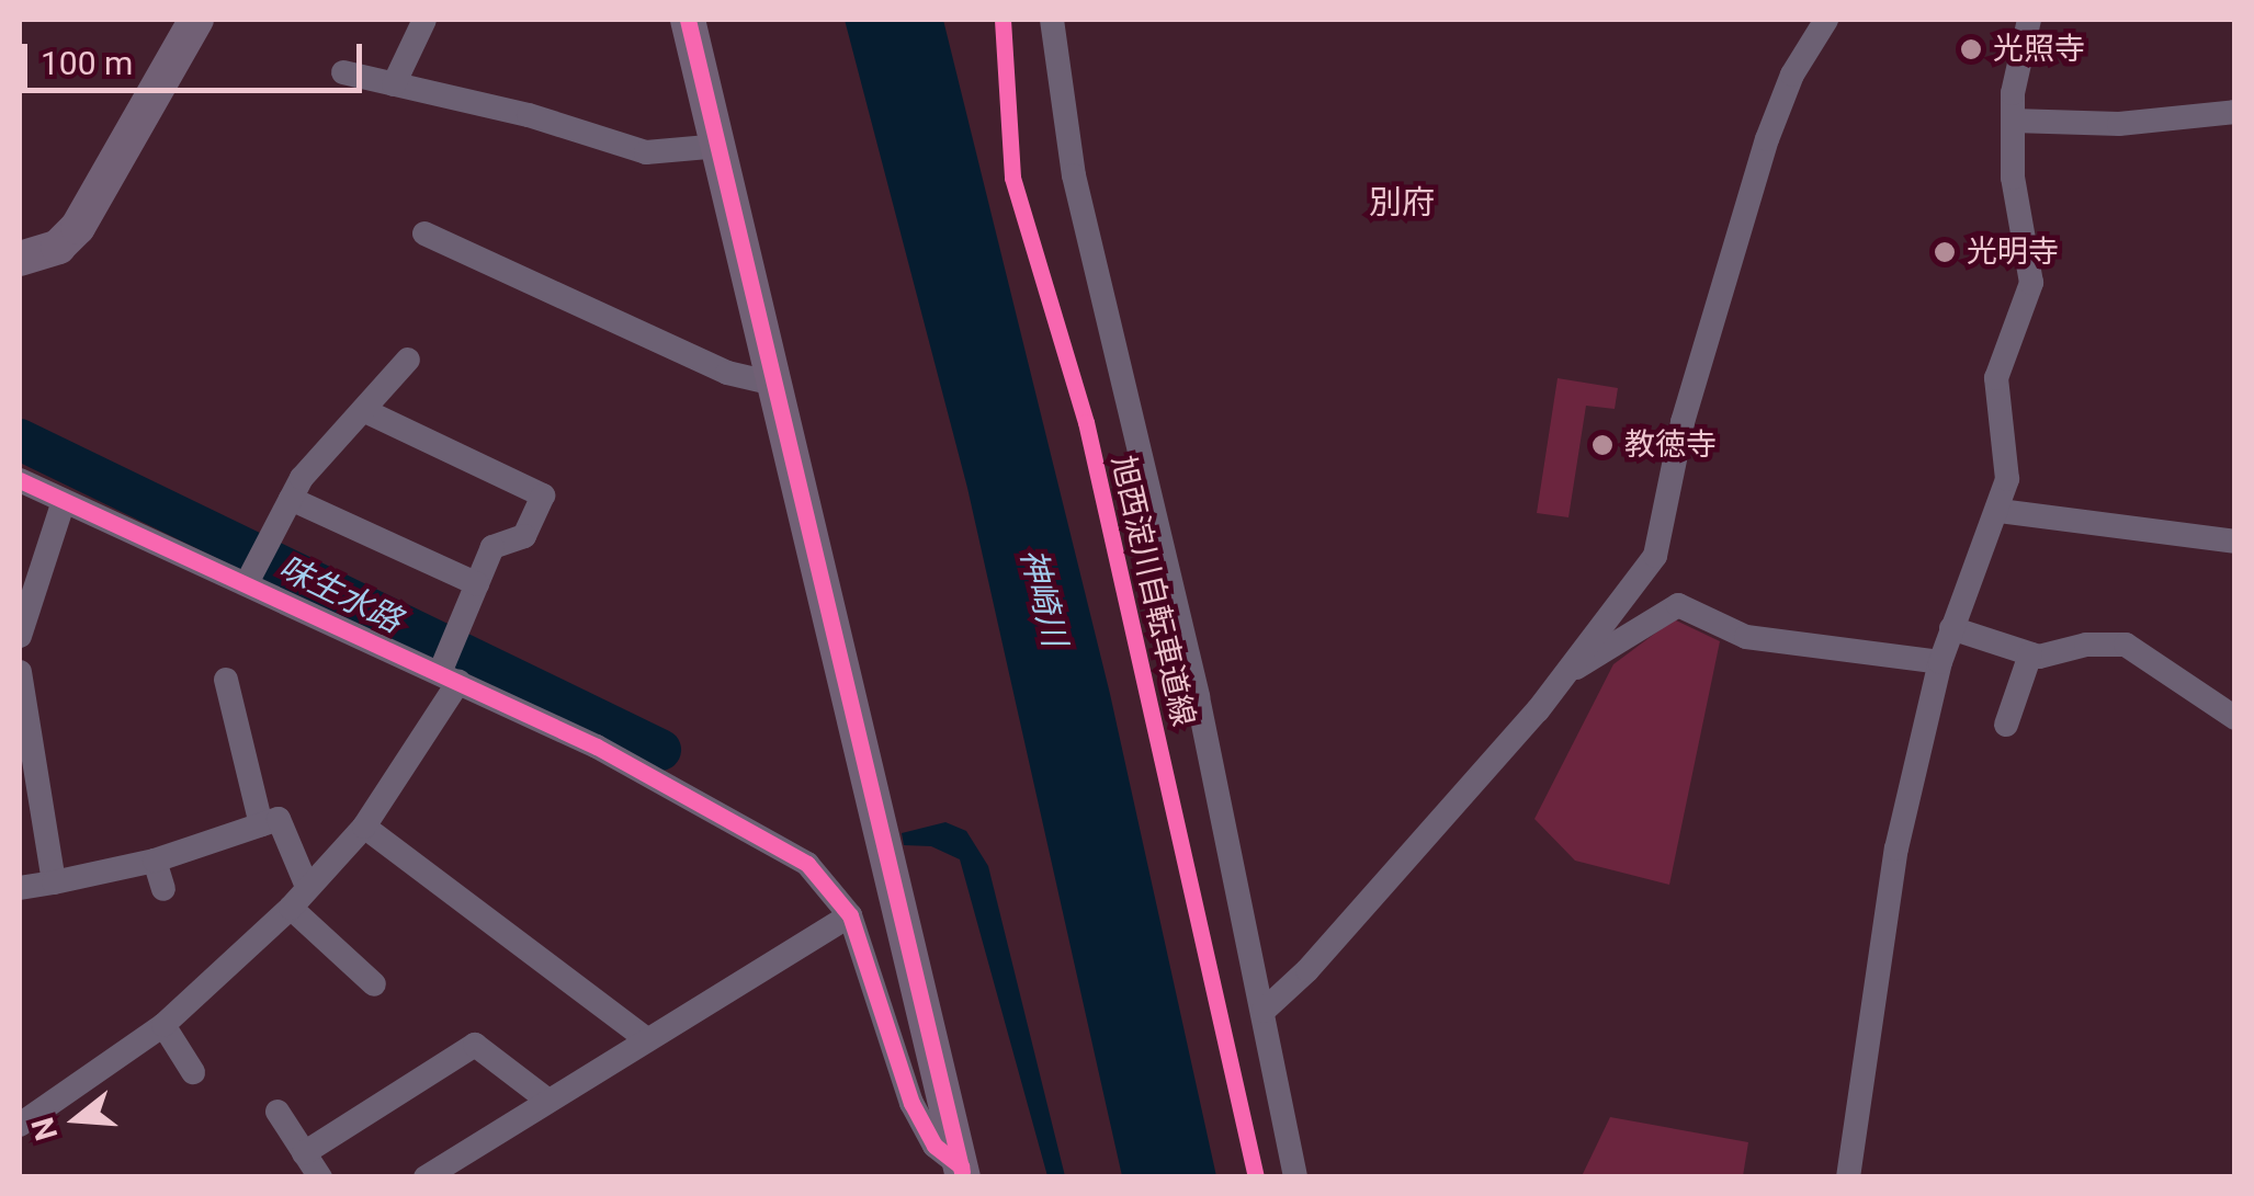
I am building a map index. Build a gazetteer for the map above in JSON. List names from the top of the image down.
{
  "streets": {
    "cycle path": ["旭西淀川自転車道線"]
  },
  "districts": ["別府"],
  "water": ["味生水路", "神崎川"],
  "places": ["光照寺", "光明寺", "教徳寺"],
  "scale_bar": "100 m",
  "north": "left"
}
